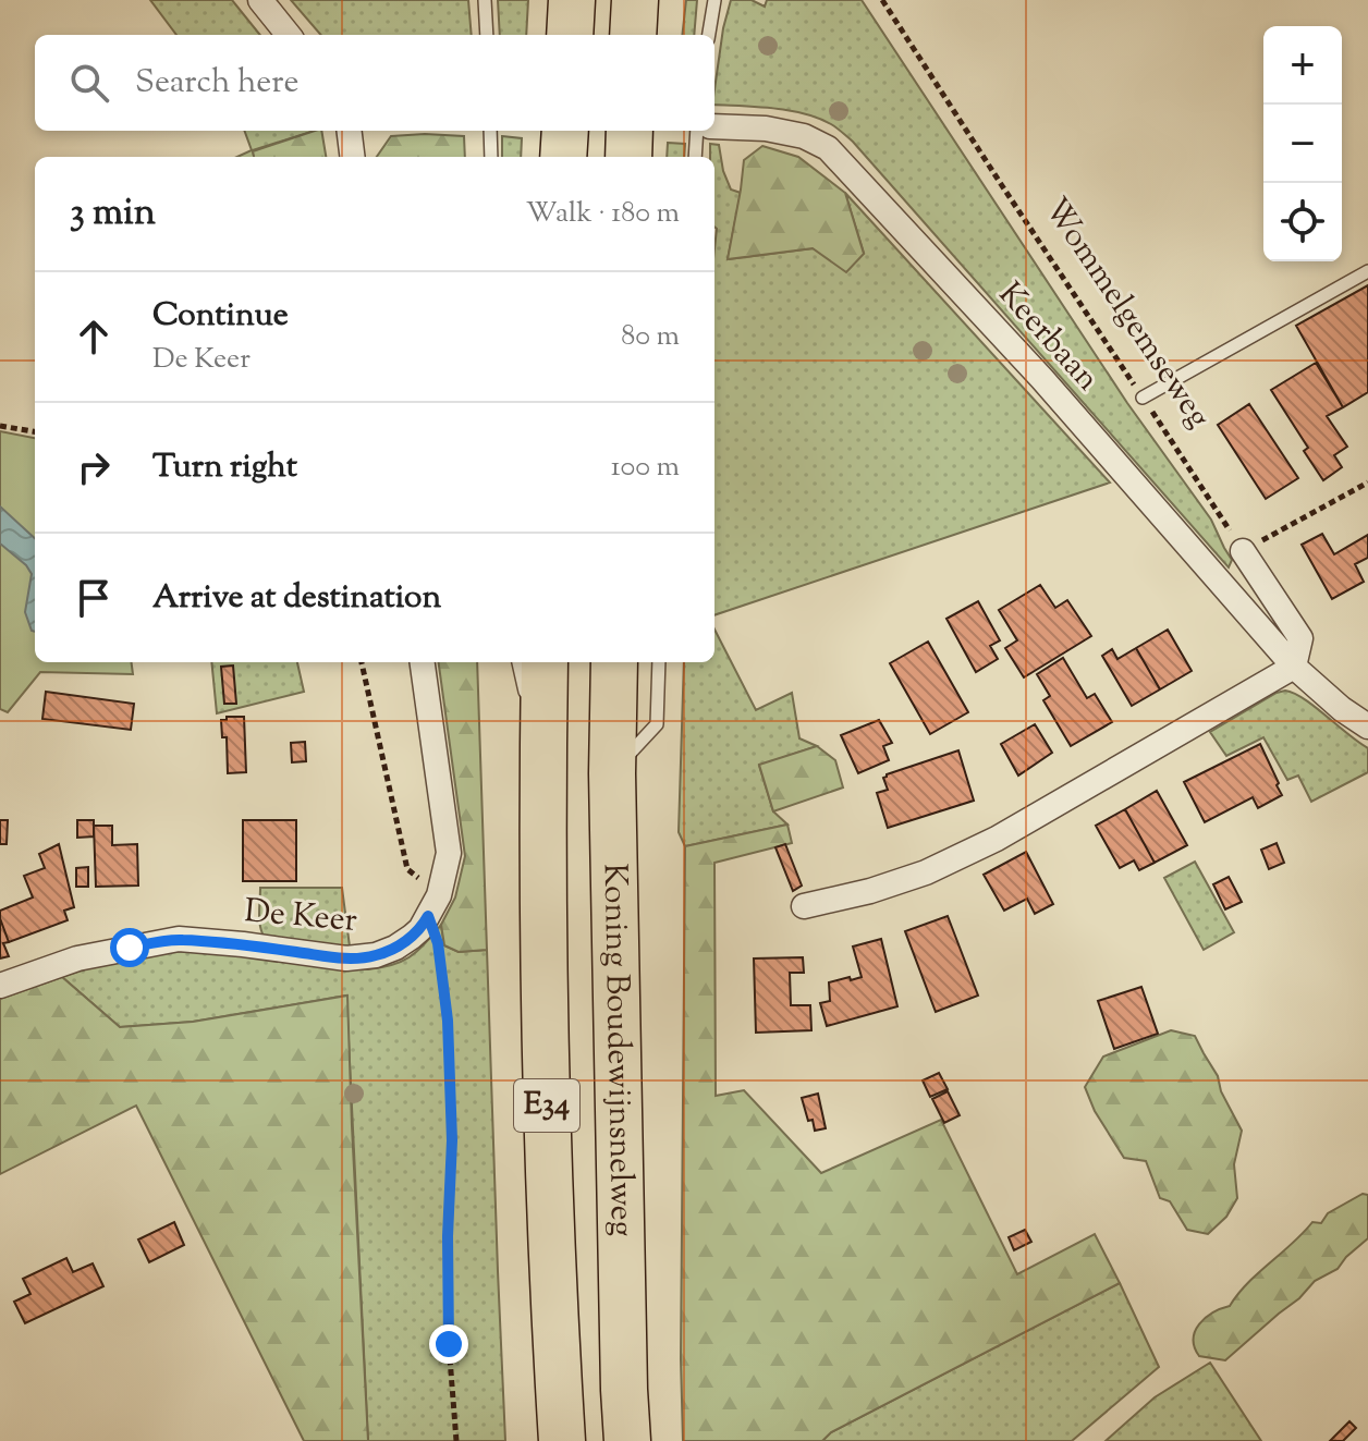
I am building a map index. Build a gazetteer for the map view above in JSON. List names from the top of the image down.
{
  "streets": {
    "highway": ["Koning Boudewijnsnelweg", "E34"],
    "street": ["Keerbaan", "De Keer"],
    "path": ["Wommelgemseweg"]
  },
  "page": {
    "map_buttons": ["+", "−"],
    "search": "Search here",
    "heading": ["3 min", "Walk · 180 m"],
    "list": [
      ["Continue", "De Keer", "80 m"],
      ["Turn right", "100 m"],
      "Arrive at destination"
    ]
  }
}
